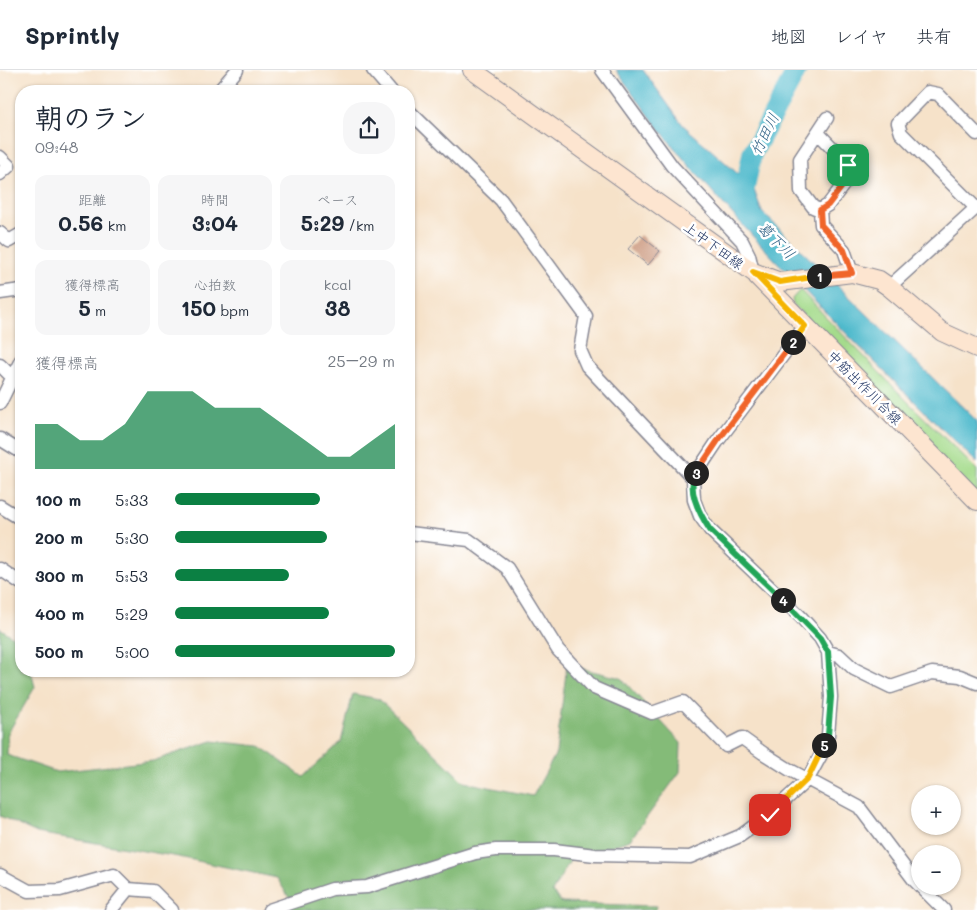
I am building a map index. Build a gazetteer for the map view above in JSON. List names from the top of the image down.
{
  "streets": {
    "main road": ["上中下田線", "中筋出作川合線"]
  },
  "crossings": [
    ["上中下田線", "中筋出作川合線"]
  ],
  "water": ["竹田川", "葛下川"],
  "page": {
    "header": "Sprintly",
    "nav": ["地図", "レイヤ", "共有"],
    "heading": ["朝のラン", "09:48"],
    "stats": [
      ["距離", "0.56 km"],
      ["時間", "3:04"],
      ["ペース", "5:29 /km"],
      ["獲得標高", "5 m"],
      ["心拍数", "150 bpm"],
      ["kcal", "38"]
    ],
    "pins": [
      "1",
      "2",
      "3",
      "4",
      "5"
    ],
    "chart": ["獲得標高", "25–29 m"],
    "list": [
      {
        "name": "100 m",
        "note": "5:33"
      },
      {
        "name": "200 m",
        "note": "5:30"
      },
      {
        "name": "300 m",
        "note": "5:53"
      },
      {
        "name": "400 m",
        "note": "5:29"
      },
      {
        "name": "500 m",
        "note": "5:00"
      }
    ],
    "map_buttons": ["+", "−"]
  }
}
